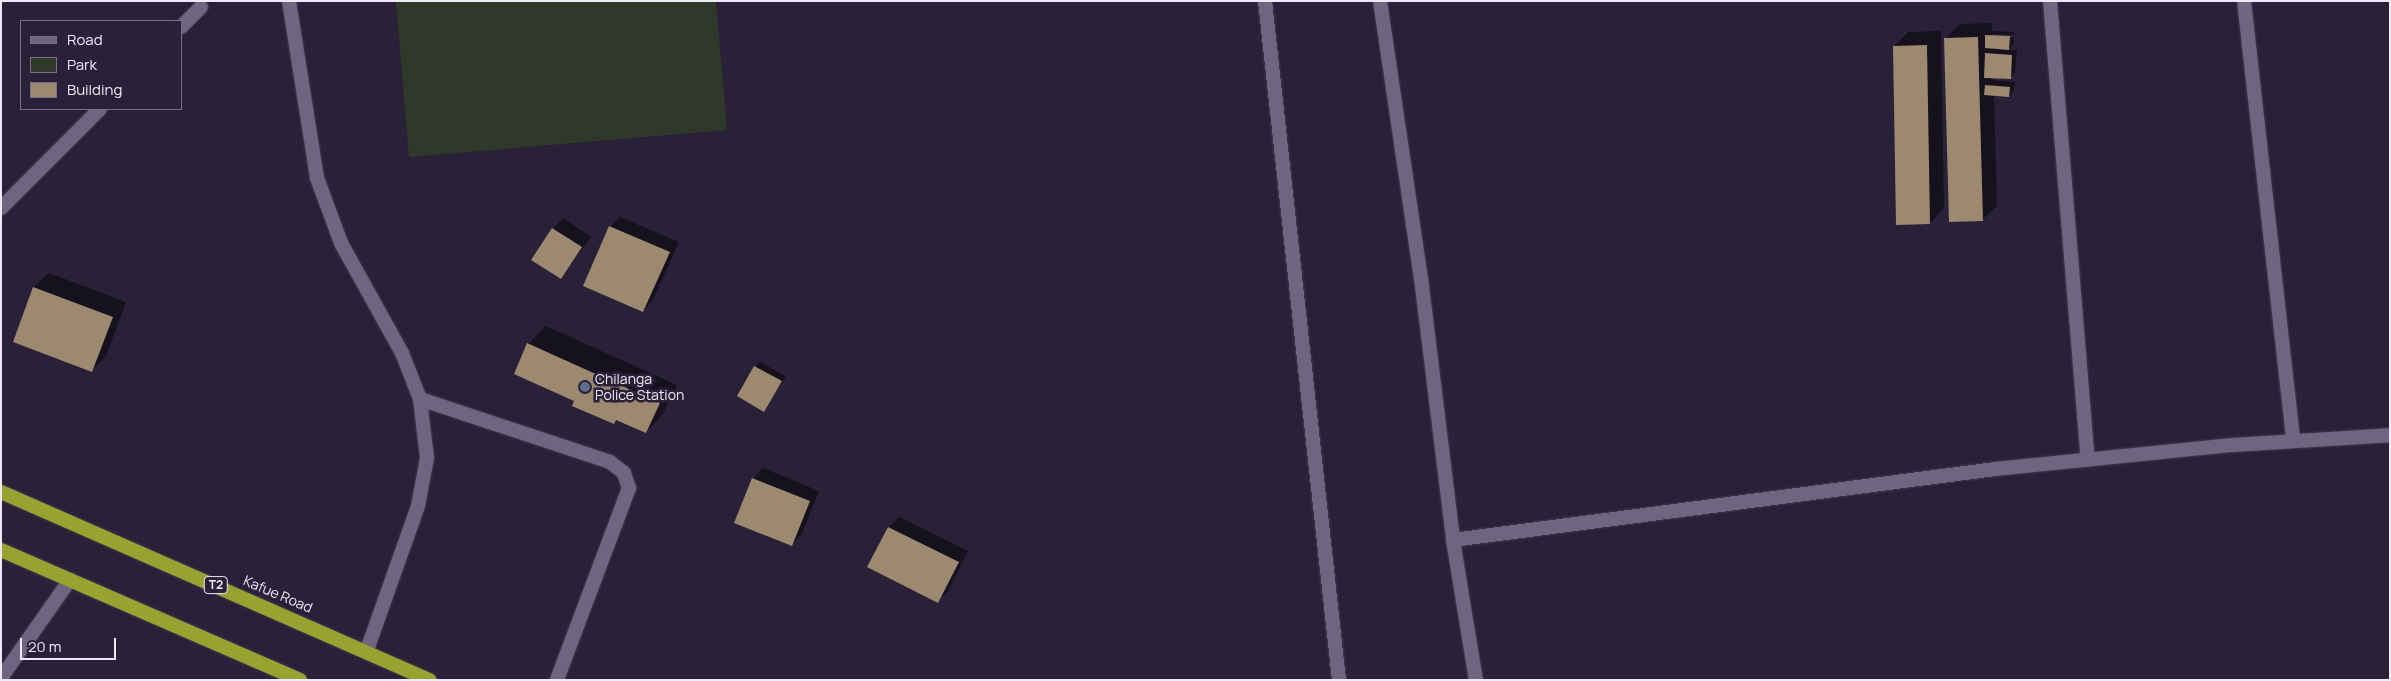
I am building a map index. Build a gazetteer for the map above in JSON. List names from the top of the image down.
{
  "streets": {
    "highway": ["T2", "Kafue Road"]
  },
  "places": ["Chilanga Police Station"],
  "legend": ["Road", "Park", "Building"],
  "scale_bar": "20 m"
}
